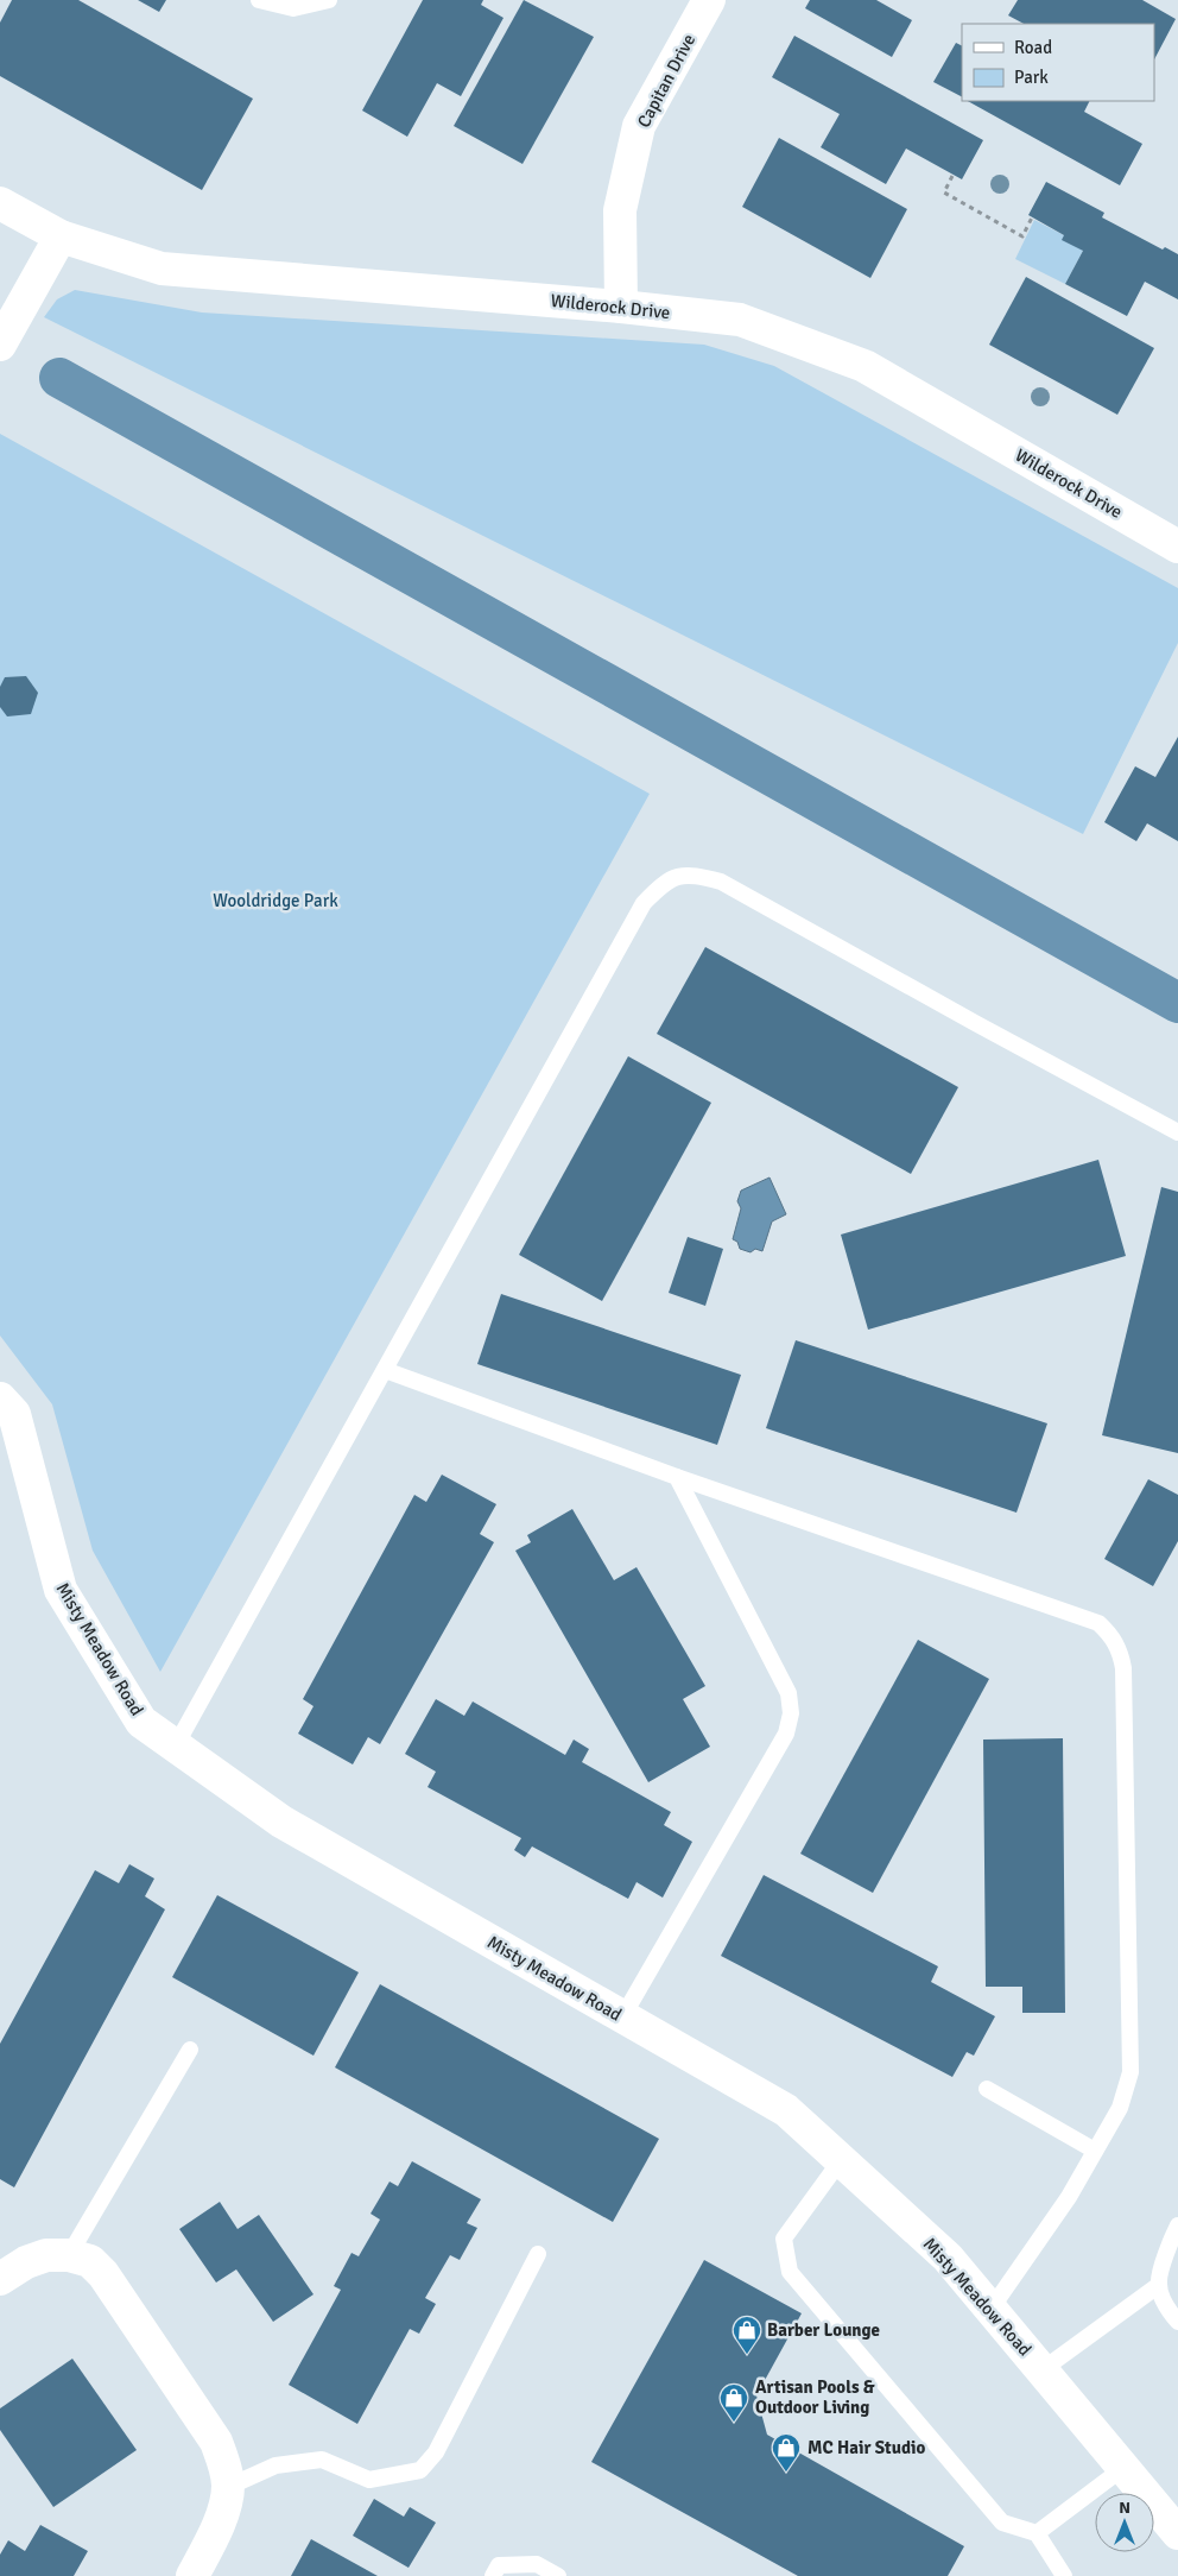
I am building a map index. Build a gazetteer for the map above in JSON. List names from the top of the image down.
{
  "streets": {
    "street": ["Capitan Drive", "Wilderock Drive", "Misty Meadow Road"]
  },
  "crossings": [
    ["Capitan Drive", "Wilderock Drive"]
  ],
  "parks": ["Wooldridge Park"],
  "places": {
    "shop": ["Barber Lounge", "Artisan Pools & Outdoor Living", "MC Hair Studio"]
  },
  "legend": ["Road", "Park"],
  "north": "top"
}
